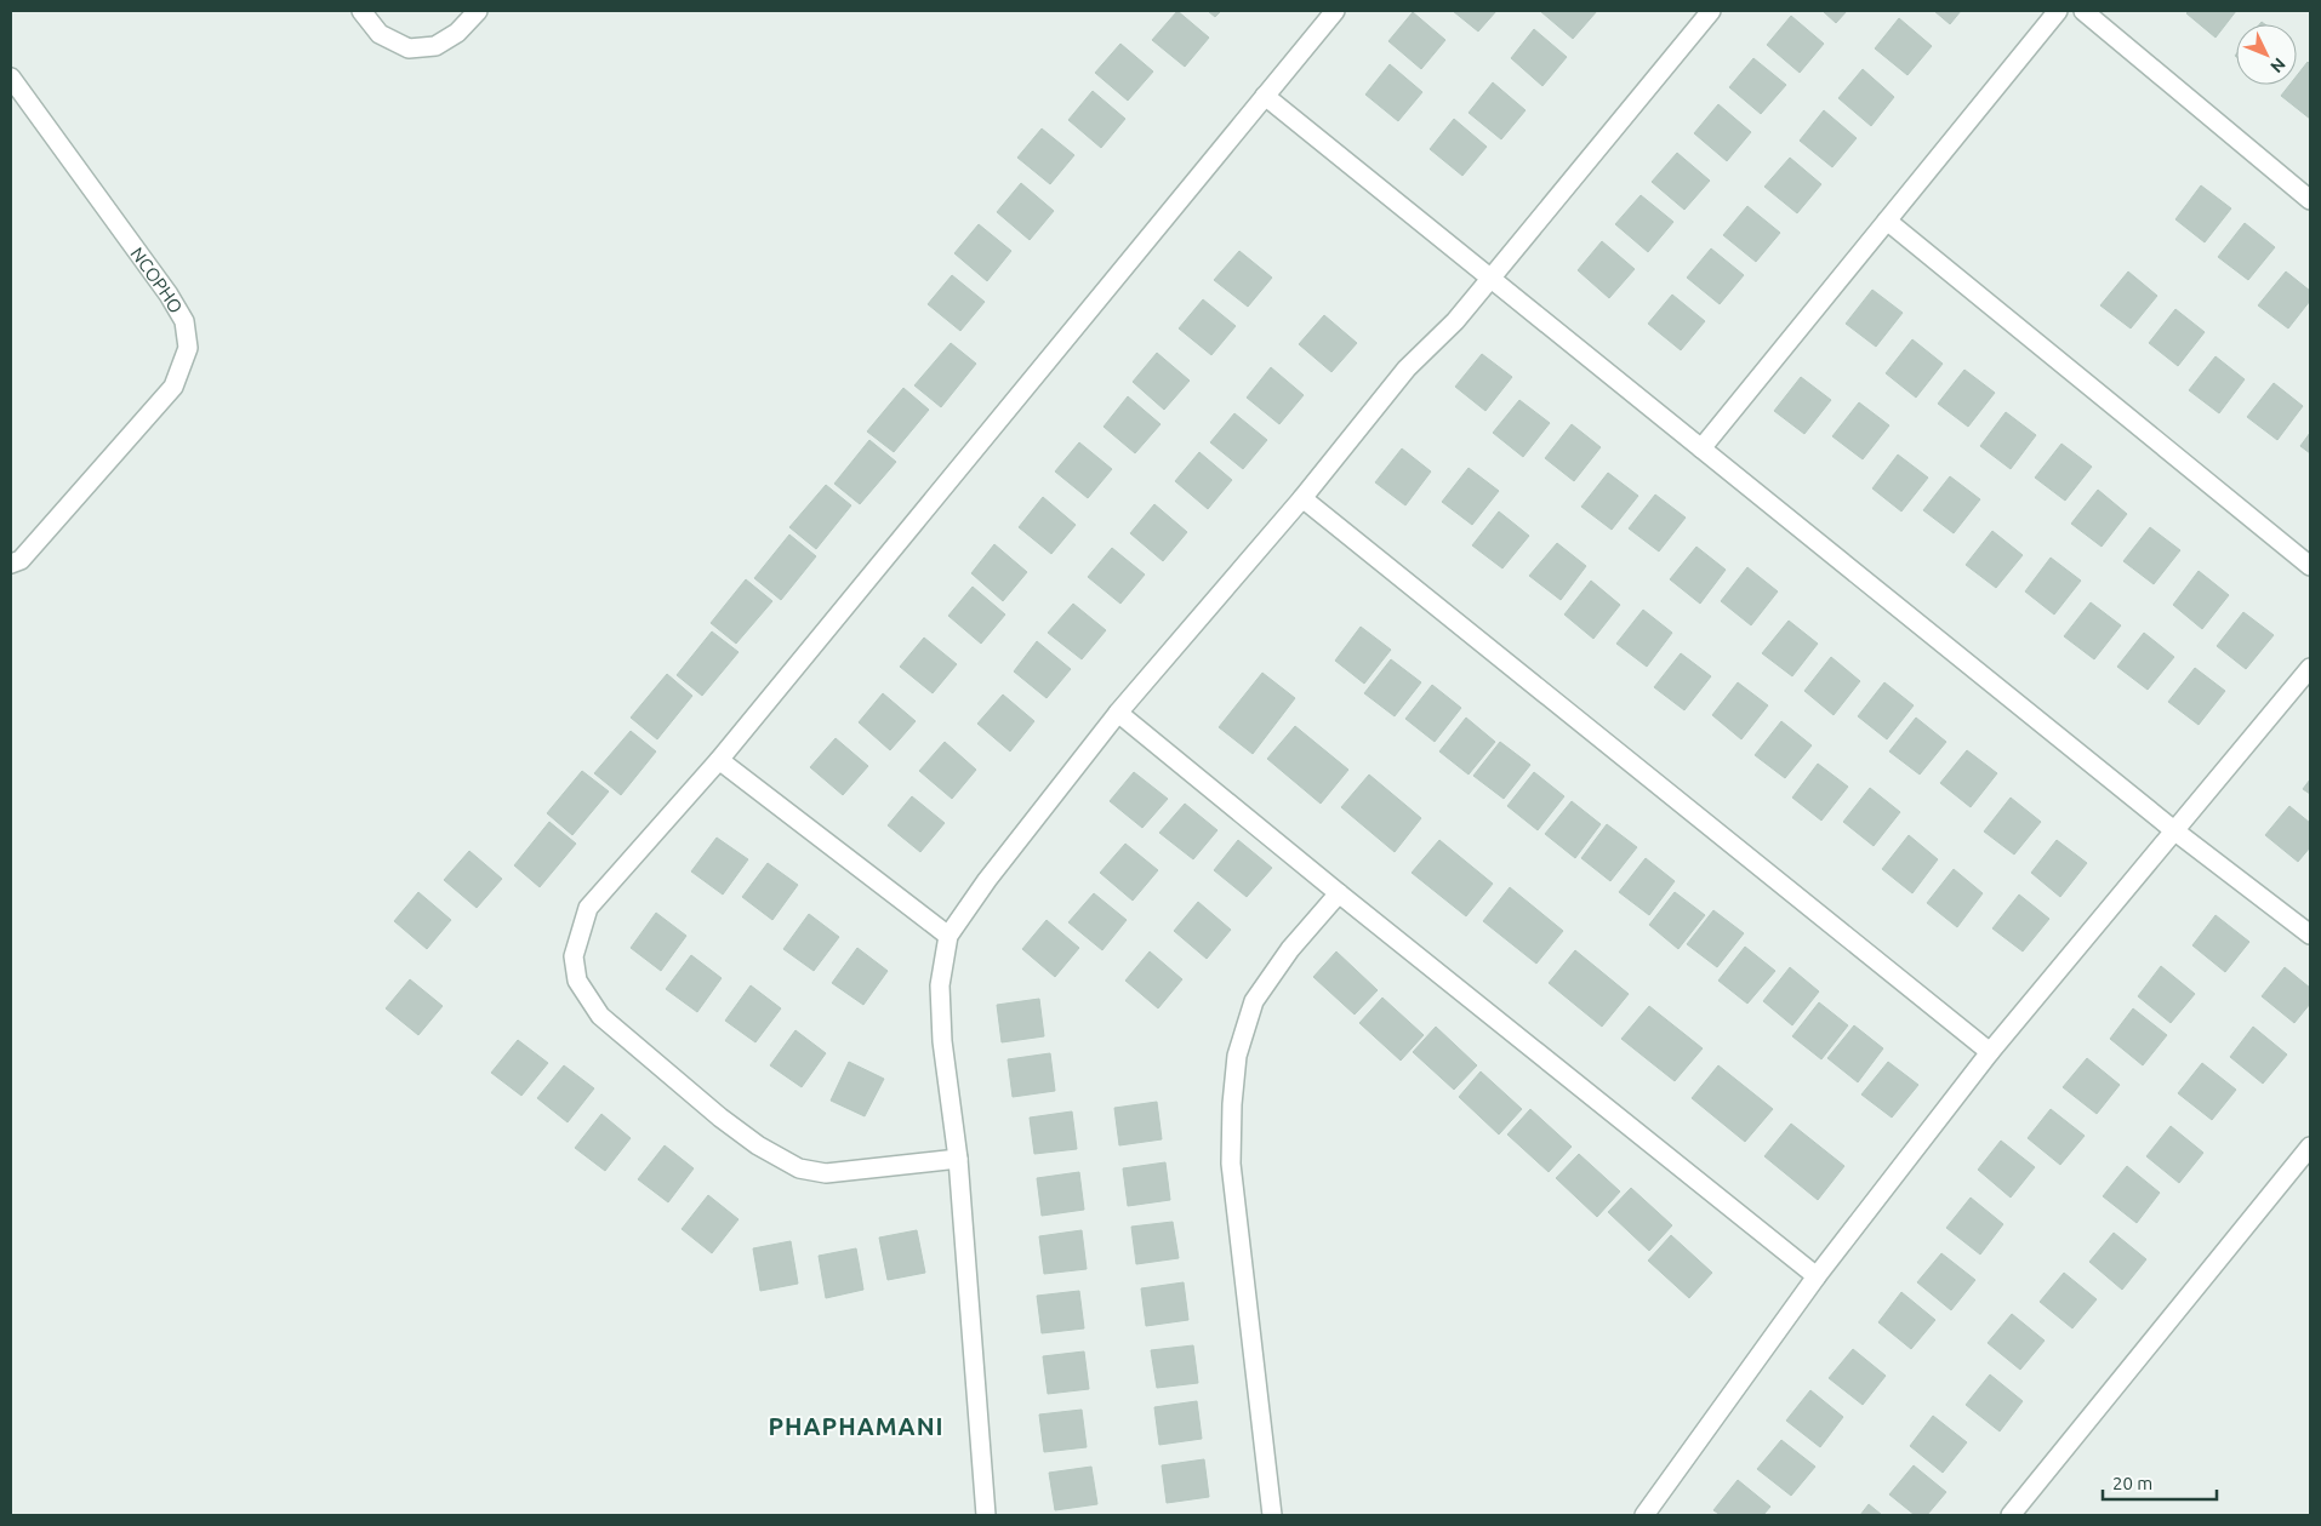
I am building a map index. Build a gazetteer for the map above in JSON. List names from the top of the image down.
{
  "streets": {
    "street": ["NCOPHO"]
  },
  "districts": ["PHAPHAMANI"],
  "scale_bar": "20 m",
  "north": "bottom right"
}
